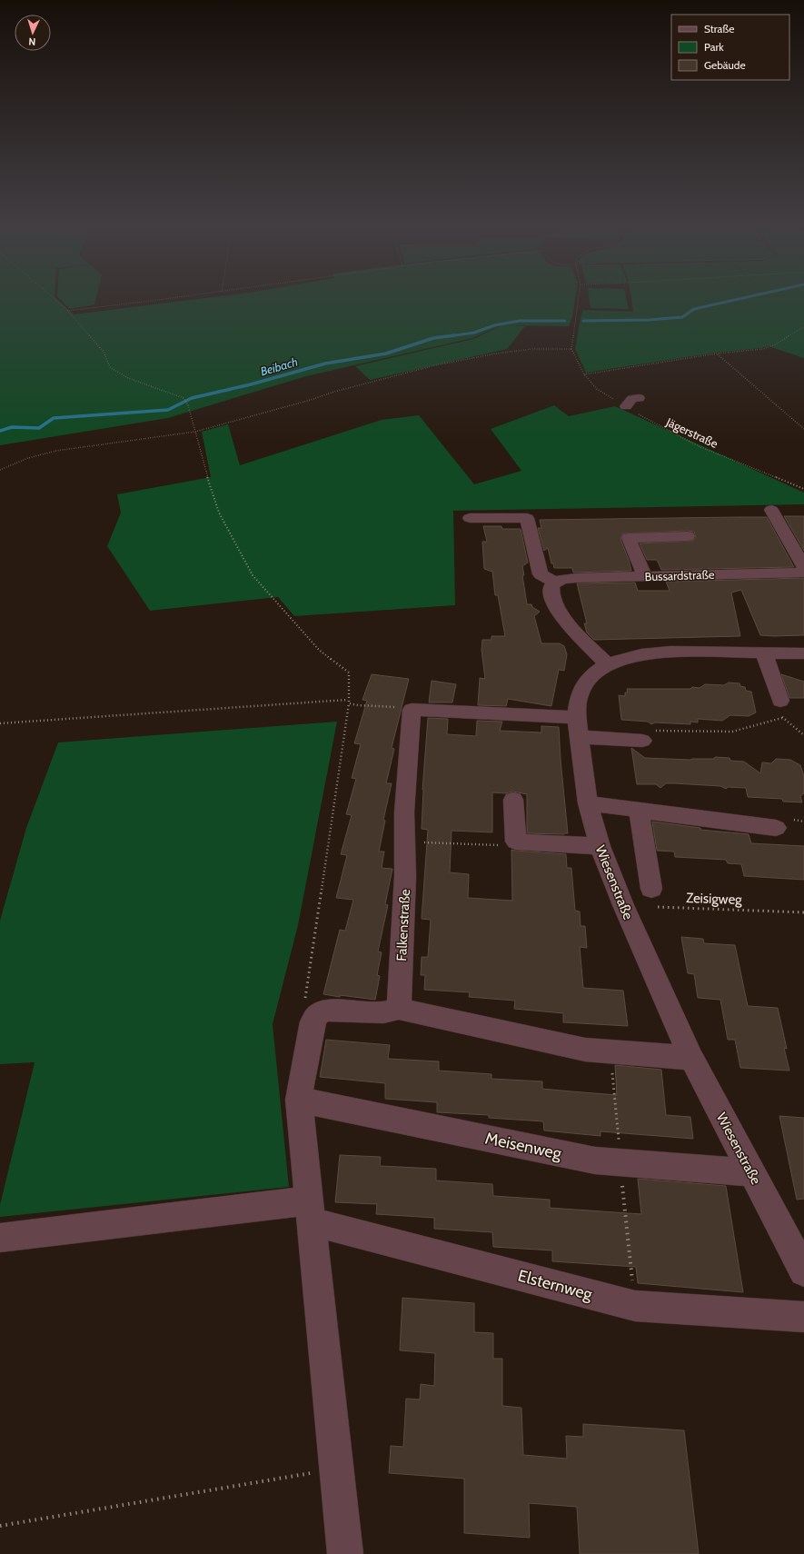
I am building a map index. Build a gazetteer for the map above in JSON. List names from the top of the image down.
{
  "streets": {
    "street": [
      "Bussardstraße",
      "Wiesenstraße",
      "Falkenstraße",
      "Meisenweg",
      "Elsternweg"
    ],
    "path": ["Jägerstraße", "Zeisigweg"]
  },
  "crossings": [
    ["Wiesenstraße", "Zeisigweg"],
    ["Wiesenstraße", "Meisenweg"]
  ],
  "water": ["Beibach"],
  "legend": ["Straße", "Park", "Gebäude"],
  "north": "bottom"
}
